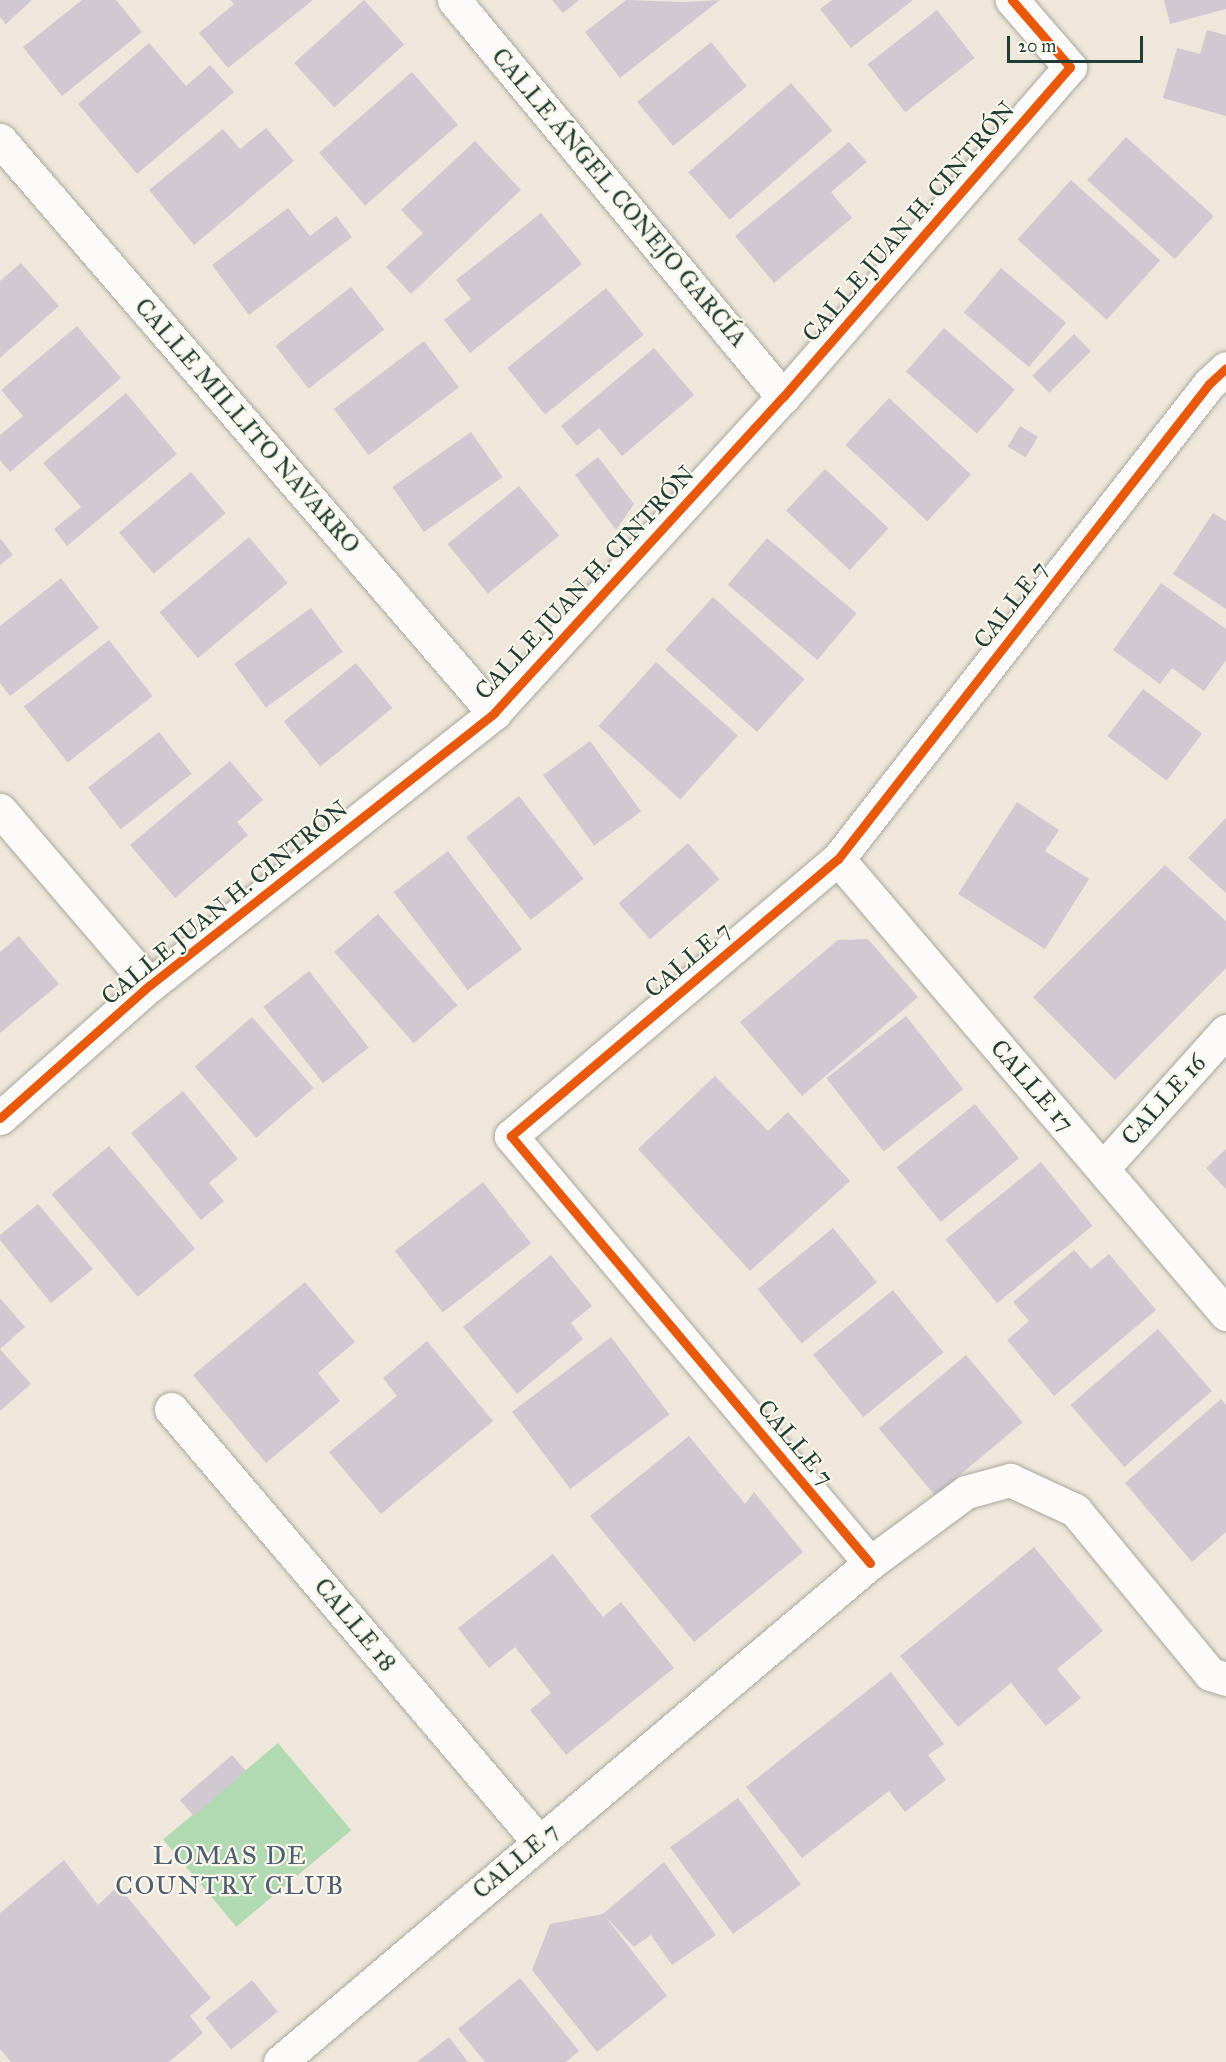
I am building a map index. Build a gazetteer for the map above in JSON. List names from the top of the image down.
{
  "streets": {
    "street": [
      "CALLE ÁNGEL CONEJO GARCÍA",
      "CALLE JUAN H. CINTRÓN",
      "CALLE MILLITO NAVARRO",
      "CALLE 7",
      "CALLE 17",
      "CALLE 16",
      "CALLE 18"
    ]
  },
  "crossings": [
    ["CALLE ÁNGEL CONEJO GARCÍA", "CALLE JUAN H. CINTRÓN"],
    ["CALLE JUAN H. CINTRÓN", "CALLE MILLITO NAVARRO"],
    ["CALLE 7", "CALLE 17"],
    ["CALLE 7", "CALLE 18"],
    ["CALLE 17", "CALLE 16"]
  ],
  "districts": ["LOMAS DE COUNTRY CLUB"],
  "scale_bar": "20 m"
}
